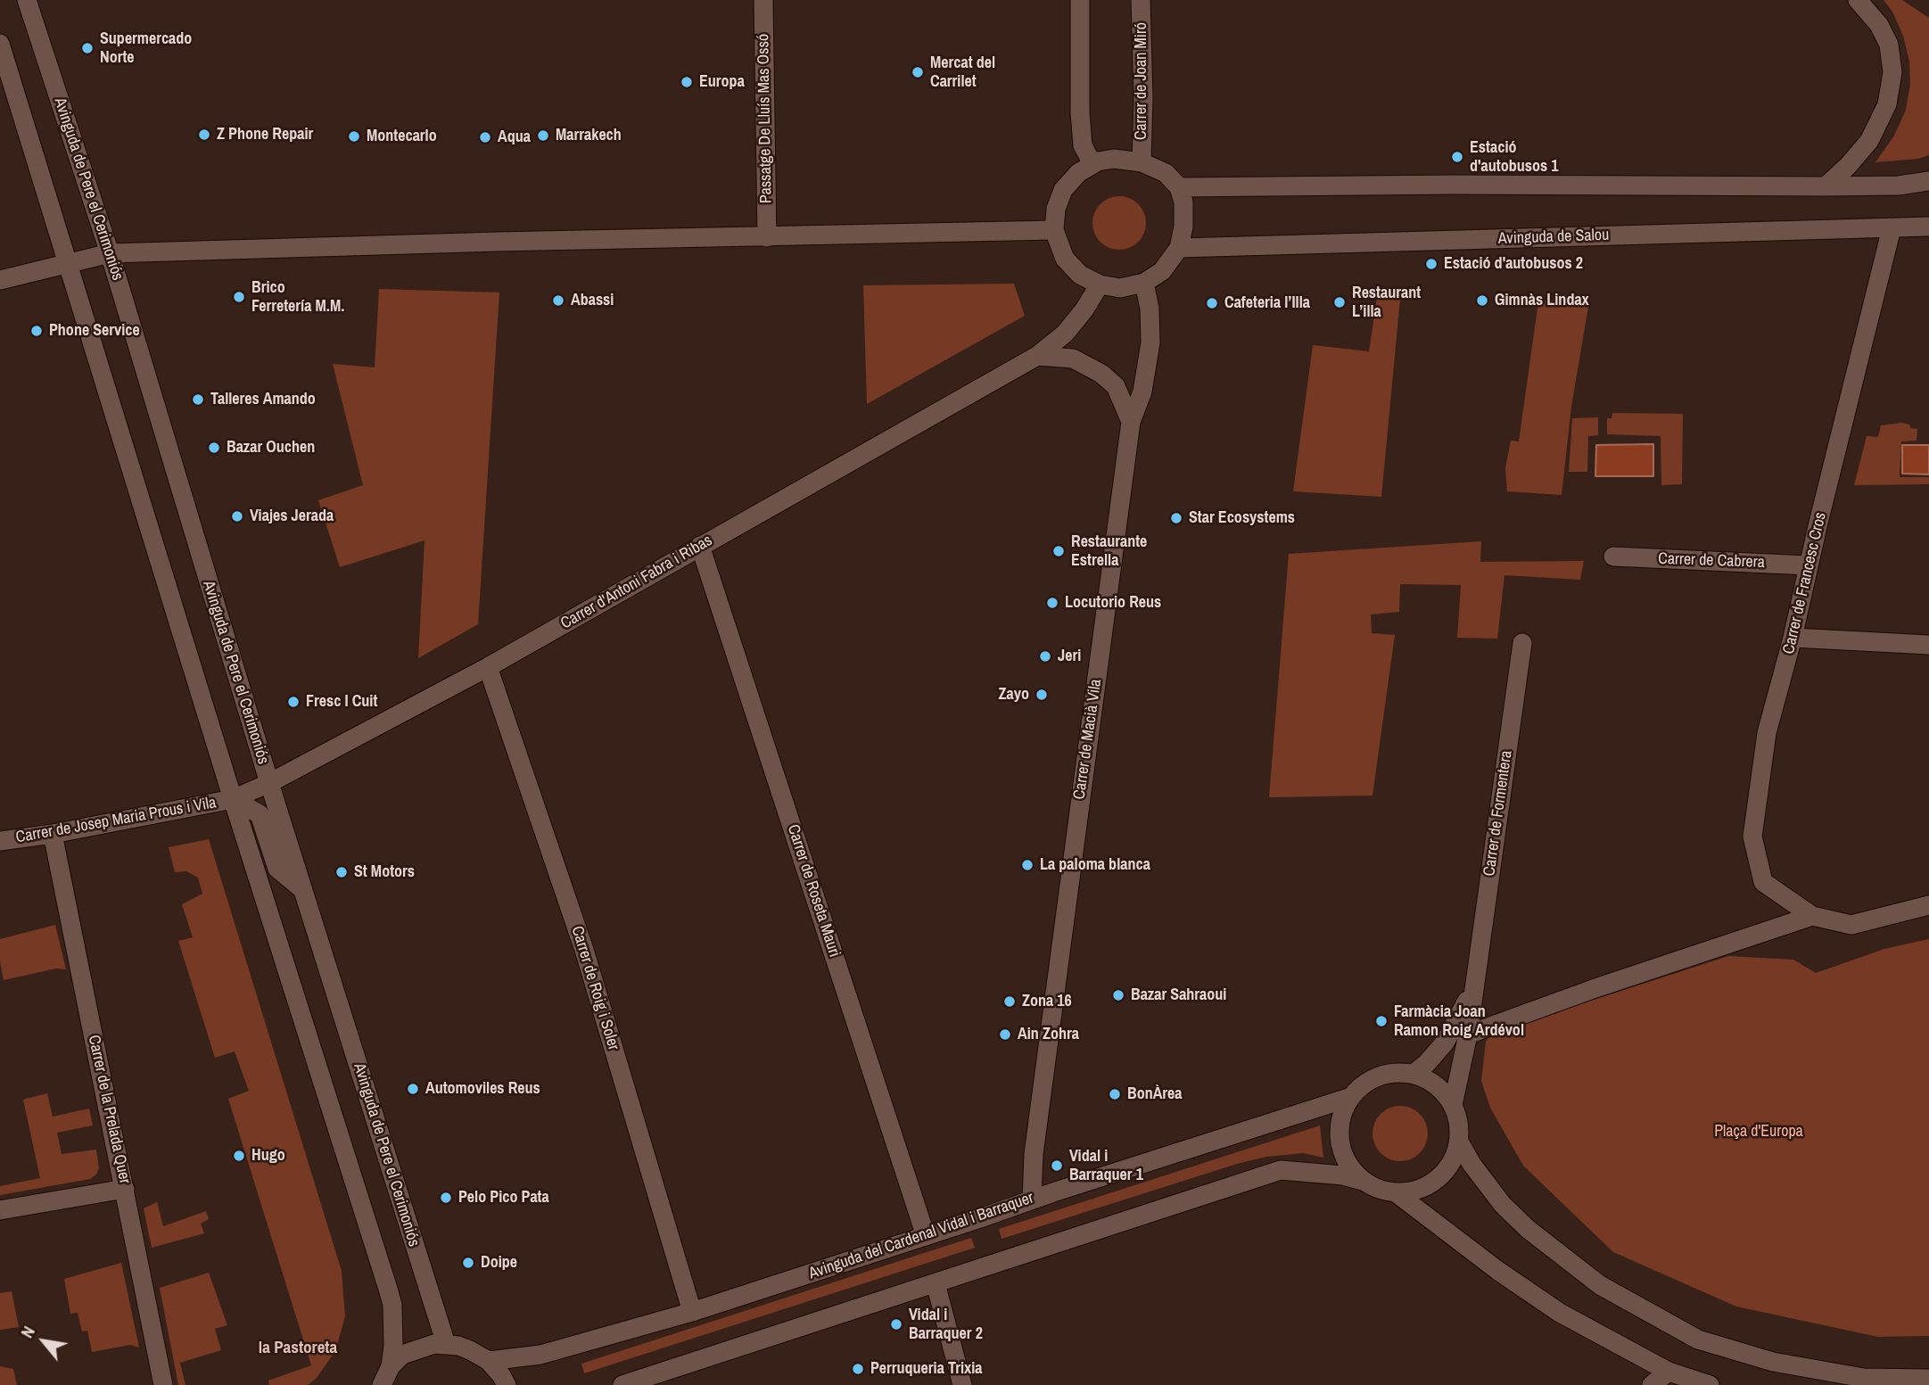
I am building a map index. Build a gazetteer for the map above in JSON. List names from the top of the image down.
{
  "streets": {
    "street": [
      "Carrer de Joan Miró",
      "Passatge De Lluís Mas Ossó",
      "Avinguda de Pere el Cerimoniós",
      "Avinguda de Salou",
      "Carrer de Cabrera",
      "Carrer d'Antoni Fabra i Ribas",
      "Carrer de Francesc Cros",
      "Carrer de Macià Vila",
      "Carrer de Formentera",
      "Carrer de Josep Maria Prous i Vila",
      "Carrer de Roseta Mauri",
      "Carrer de Roig i Soler",
      "Carrer de la Prelada Quer",
      "Avinguda del Cardenal Vidal i Barraquer"
    ]
  },
  "crossings": [
    ["Carrer de Joan Miró", "Avinguda de Salou"],
    ["Carrer de Joan Miró", "Carrer d'Antoni Fabra i Ribas"],
    ["Carrer de Joan Miró", "Carrer de Macià Vila"],
    ["Avinguda de Pere el Cerimoniós", "Carrer d'Antoni Fabra i Ribas"],
    ["Avinguda de Salou", "Carrer d'Antoni Fabra i Ribas"],
    ["Avinguda de Salou", "Carrer de Francesc Cros"],
    ["Avinguda de Salou", "Carrer de Macià Vila"],
    ["Carrer de Cabrera", "Carrer de Francesc Cros"],
    ["Carrer d'Antoni Fabra i Ribas", "Carrer de Macià Vila"],
    ["Carrer d'Antoni Fabra i Ribas", "Carrer de Josep Maria Prous i Vila"],
    ["Carrer d'Antoni Fabra i Ribas", "Carrer de Roseta Mauri"],
    ["Carrer d'Antoni Fabra i Ribas", "Carrer de Roig i Soler"],
    ["Carrer de Macià Vila", "Avinguda del Cardenal Vidal i Barraquer"],
    ["Carrer de Formentera", "Avinguda del Cardenal Vidal i Barraquer"],
    ["Carrer de Josep Maria Prous i Vila", "Carrer de la Prelada Quer"],
    ["Carrer de Roseta Mauri", "Avinguda del Cardenal Vidal i Barraquer"],
    ["Carrer de Roig i Soler", "Avinguda del Cardenal Vidal i Barraquer"]
  ],
  "districts": ["la Pastoreta"],
  "parks": ["Plaça d'Europa"],
  "places": [
    "Supermercado Norte",
    "Mercat del Carrilet",
    "Europa",
    "Z Phone Repair",
    "Marrakech",
    "Montecarlo",
    "Aqua",
    "Estació d'autobusos 1",
    "Estació d'autobusos 2",
    "Brico Ferretería M.M.",
    "Abassi",
    "Gimnàs Lindax",
    "Restaurant L’illa",
    "Cafeteria l’Illa",
    "Phone Service",
    "Talleres Amando",
    "Bazar Ouchen",
    "Viajes Jerada",
    "Star Ecosystems",
    "Restaurante Estrella",
    "Locutorio Reus",
    "Jeri",
    "Zayo",
    "Fresc I Cuit",
    "La paloma blanca",
    "St Motors",
    "Bazar Sahraoui",
    "Zona 16",
    "Farmàcia Joan Ramon Roig Ardévol",
    "Ain Zohra",
    "Automoviles Reus",
    "BonÀrea",
    "Hugo",
    "Vidal i Barraquer 1",
    "Pelo Pico Pata",
    "Doipe",
    "Vidal i Barraquer 2",
    "Perruqueria Trixia"
  ],
  "north": "top left"
}
